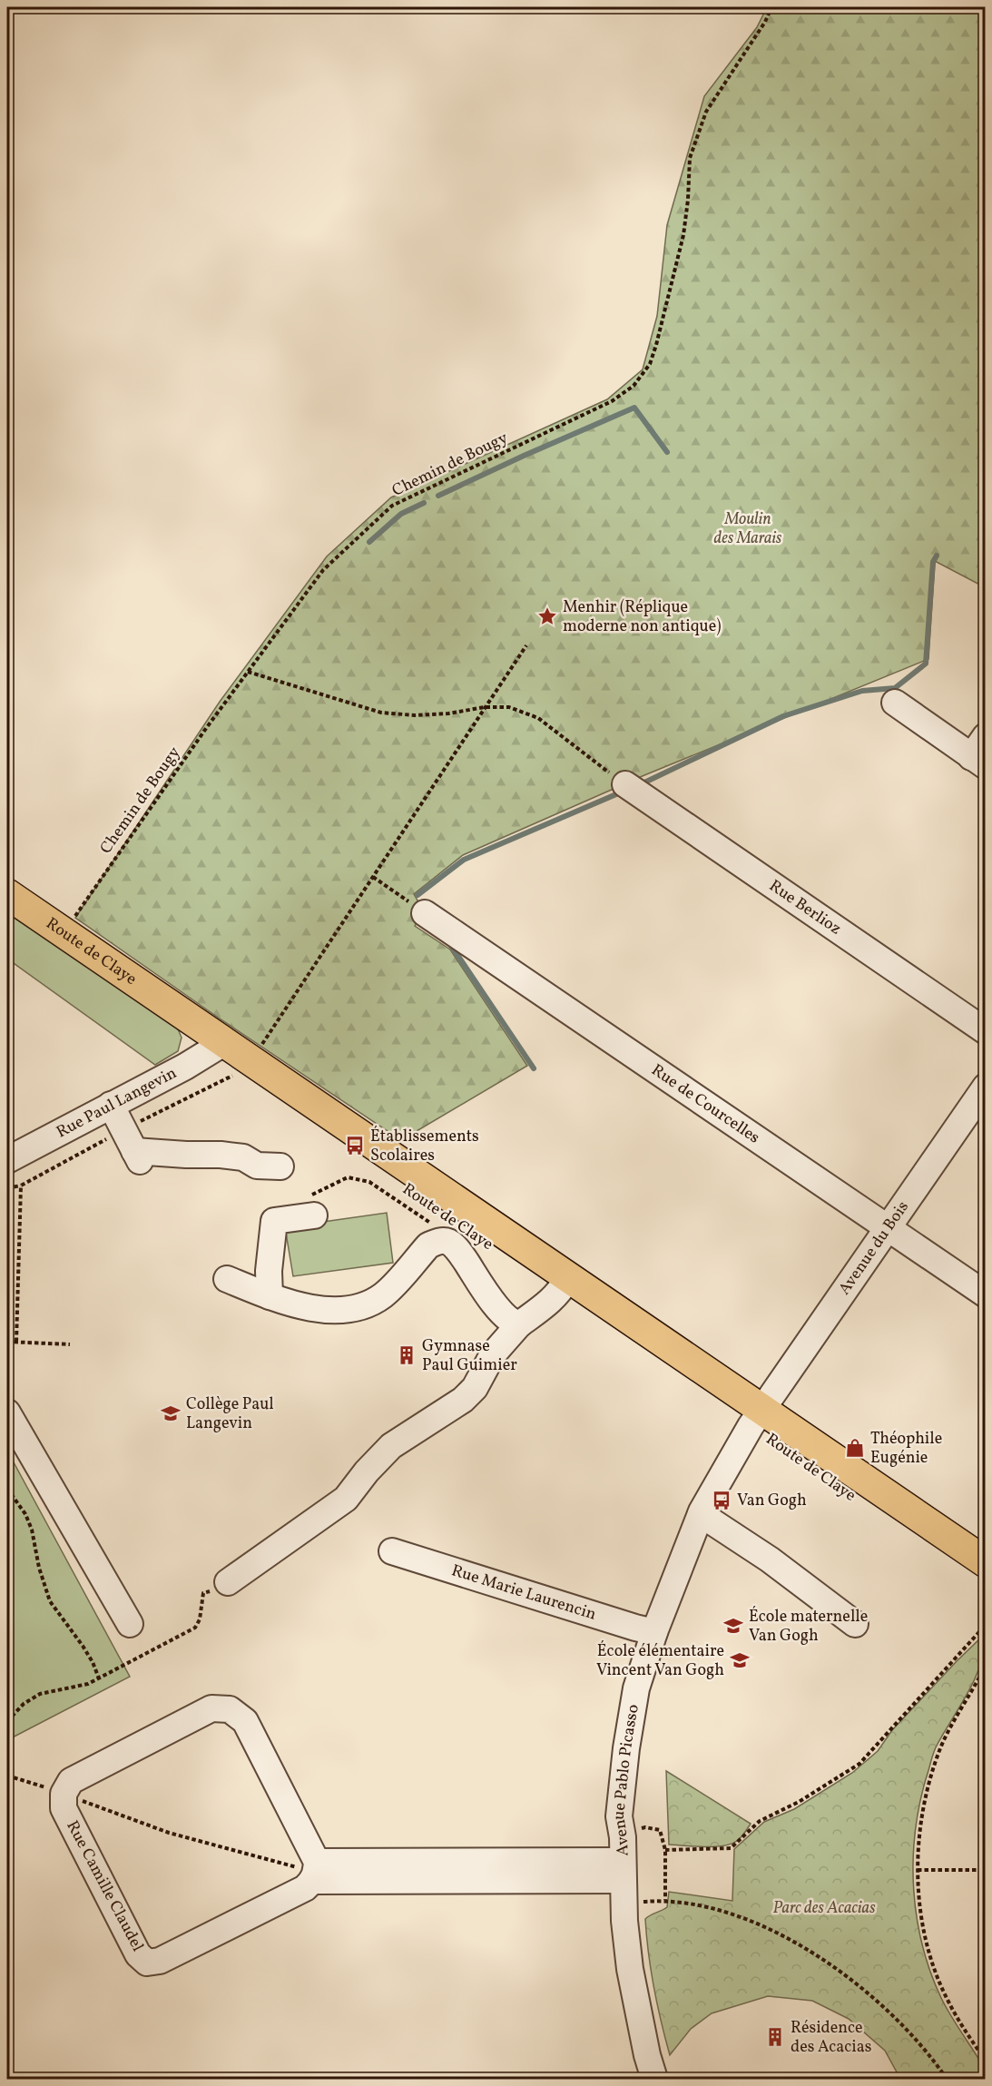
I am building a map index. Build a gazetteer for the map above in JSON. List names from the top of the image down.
{
  "streets": {
    "main road": ["Route de Claye"],
    "street": [
      "Rue Berlioz",
      "Rue Paul Langevin",
      "Rue de Courcelles",
      "Avenue du Bois",
      "Rue Marie Laurencin",
      "Avenue Pablo Picasso",
      "Rue Camille Claudel"
    ],
    "path": ["Chemin de Bougy"]
  },
  "crossings": [
    ["Chemin de Bougy", "Route de Claye"],
    ["Route de Claye", "Rue Paul Langevin"],
    ["Route de Claye", "Avenue du Bois"],
    ["Route de Claye", "Avenue Pablo Picasso"],
    ["Rue de Courcelles", "Avenue du Bois"],
    ["Avenue du Bois", "Avenue Pablo Picasso"],
    ["Rue Marie Laurencin", "Avenue Pablo Picasso"]
  ],
  "parks": ["Moulin des Marais", "Parc des Acacias"],
  "places": {
    "place": ["Menhir (Réplique moderne non antique)"],
    "bus stop": ["Établissements Scolaires", "Van Gogh"],
    "building": ["Gymnase Paul Guimier", "Résidence des Acacias"],
    "school or university": ["Collège Paul Langevin", "École maternelle Van Gogh", "École élémentaire Vincent Van Gogh"],
    "shop": ["Théophile Eugénie"]
  }
}
